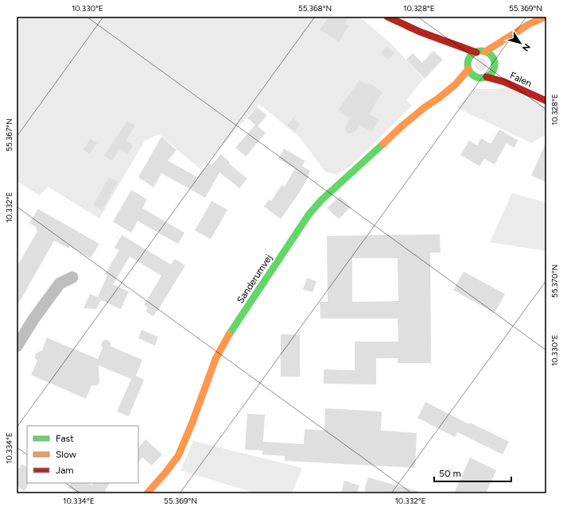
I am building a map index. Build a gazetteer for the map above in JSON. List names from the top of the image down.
{
  "streets": {
    "street": ["Falen", "Sanderumvej"]
  },
  "crossings": [
    ["Falen", "Sanderumvej"]
  ],
  "legend": ["Fast", "Slow", "Jam"],
  "scale_bar": "50 m",
  "north": "bottom right",
  "coordinates": [
    "10.330°E",
    "55.368°N",
    "10.328°E",
    "55.369°N",
    "55.367°N",
    "10.332°E",
    "55.370°N",
    "10.334°E"
  ]
}
